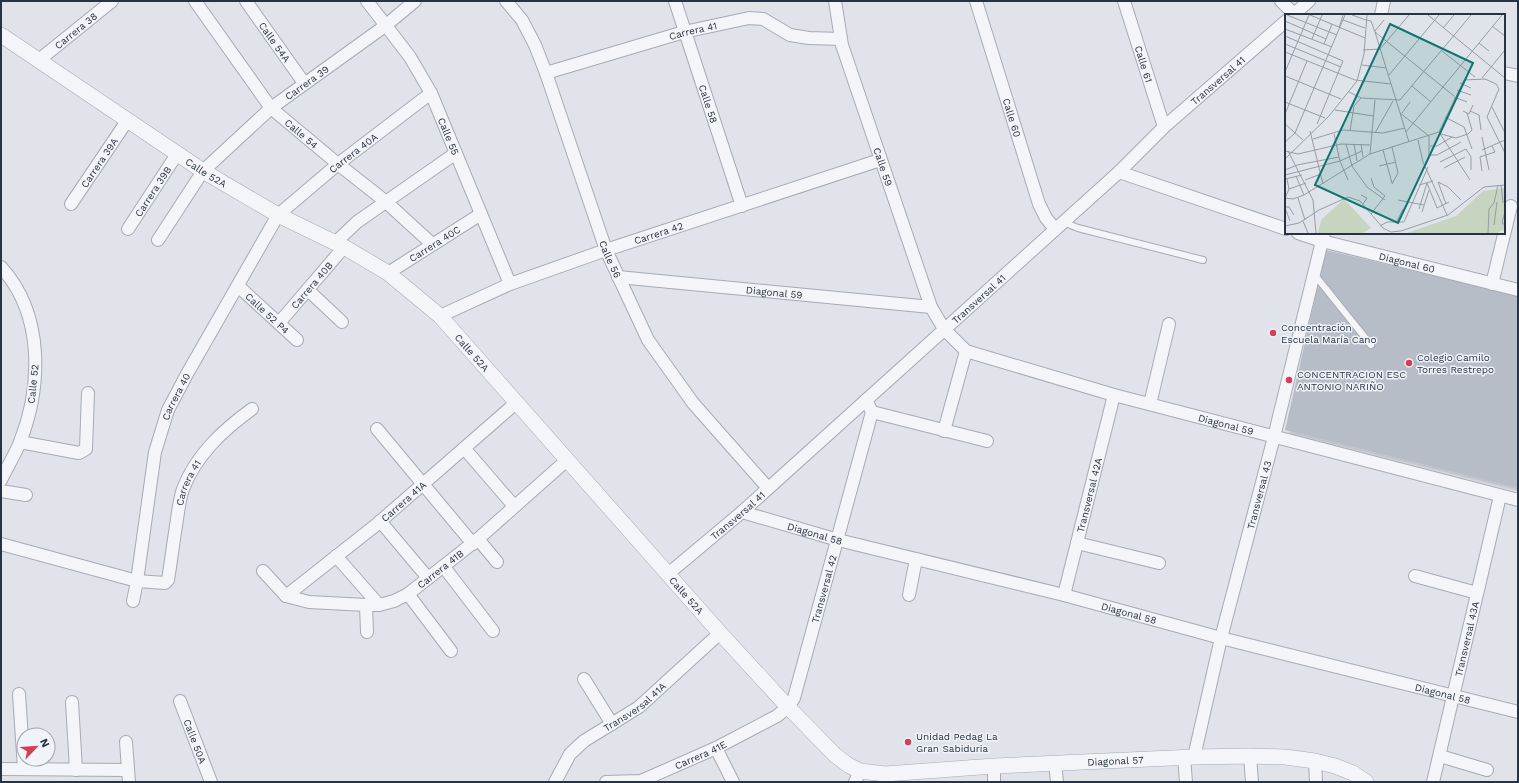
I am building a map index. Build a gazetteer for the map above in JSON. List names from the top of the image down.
{
  "streets": {
    "street": [
      "Carrera 38",
      "Carrera 41",
      "Calle 54A",
      "Calle 61",
      "Transversal 41",
      "Carrera 39",
      "Calle 58",
      "Calle 60",
      "Calle 54",
      "Calle 55",
      "Carrera 40A",
      "Carrera 39A",
      "Calle 59",
      "Calle 52A",
      "Carrera 39B",
      "Carrera 42",
      "Carrera 40C",
      "Calle 56",
      "Diagonal 60",
      "Carrera 40B",
      "Diagonal 59",
      "Calle 52 P4",
      "Calle 52",
      "Carrera 40",
      "Transversal 42A",
      "Transversal 43",
      "Carrera 41A",
      "Diagonal 58",
      "Carrera 41B",
      "Transversal 42",
      "Transversal 43A",
      "Transversal 41A",
      "Calle 50A",
      "Carrera 41E",
      "Diagonal 57"
    ]
  },
  "crossings": [
    ["Carrera 38", "Calle 52A"],
    ["Carrera 41", "Calle 58"],
    ["Carrera 41", "Calle 59"],
    ["Carrera 41", "Calle 56"],
    ["Carrera 41", "Carrera 40"],
    ["Calle 54A", "Carrera 39"],
    ["Calle 61", "Transversal 41"],
    ["Transversal 41", "Calle 60"],
    ["Transversal 41", "Calle 59"],
    ["Transversal 41", "Calle 52A"],
    ["Transversal 41", "Calle 56"],
    ["Transversal 41", "Diagonal 59"],
    ["Transversal 41", "Diagonal 58"],
    ["Carrera 39", "Calle 54"],
    ["Carrera 39", "Calle 55"],
    ["Carrera 39", "Calle 52A"],
    ["Calle 58", "Carrera 42"],
    ["Calle 54", "Carrera 40A"],
    ["Calle 54", "Carrera 40C"],
    ["Calle 54", "Carrera 40B"],
    ["Calle 55", "Carrera 40A"],
    ["Calle 55", "Carrera 42"],
    ["Calle 55", "Carrera 40C"],
    ["Carrera 40A", "Calle 52A"],
    ["Carrera 40A", "Carrera 40"],
    ["Carrera 39A", "Calle 52A"],
    ["Calle 59", "Carrera 42"],
    ["Calle 59", "Diagonal 59"],
    ["Calle 52A", "Carrera 39B"],
    ["Calle 52A", "Carrera 42"],
    ["Calle 52A", "Carrera 40C"],
    ["Calle 52A", "Carrera 40B"],
    ["Calle 52A", "Carrera 40"],
    ["Calle 52A", "Carrera 41A"],
    ["Calle 52A", "Carrera 41B"],
    ["Calle 52A", "Transversal 42"],
    ["Calle 52A", "Transversal 41A"],
    ["Calle 52A", "Carrera 41E"],
    ["Calle 52A", "Diagonal 57"],
    ["Carrera 42", "Calle 56"],
    ["Calle 56", "Diagonal 59"],
    ["Diagonal 60", "Transversal 43"],
    ["Carrera 40B", "Calle 52 P4"],
    ["Diagonal 59", "Transversal 42A"],
    ["Diagonal 59", "Transversal 43"],
    ["Diagonal 59", "Transversal 43A"],
    ["Calle 52 P4", "Carrera 40"],
    ["Transversal 42A", "Diagonal 58"],
    ["Transversal 43", "Diagonal 58"],
    ["Transversal 43", "Diagonal 57"],
    ["Carrera 41A", "Carrera 41B"],
    ["Diagonal 58", "Transversal 42"],
    ["Diagonal 58", "Transversal 43A"],
    ["Transversal 42", "Carrera 41E"]
  ],
  "places": [
    "Concentración Escuela María Cano",
    "Colegio Camilo Torres Restrepo",
    "CONCENTRACION ESC ANTONIO NARIÑO",
    "Unidad Pedag La Gran Sabiduria"
  ],
  "north": "top right"
}
